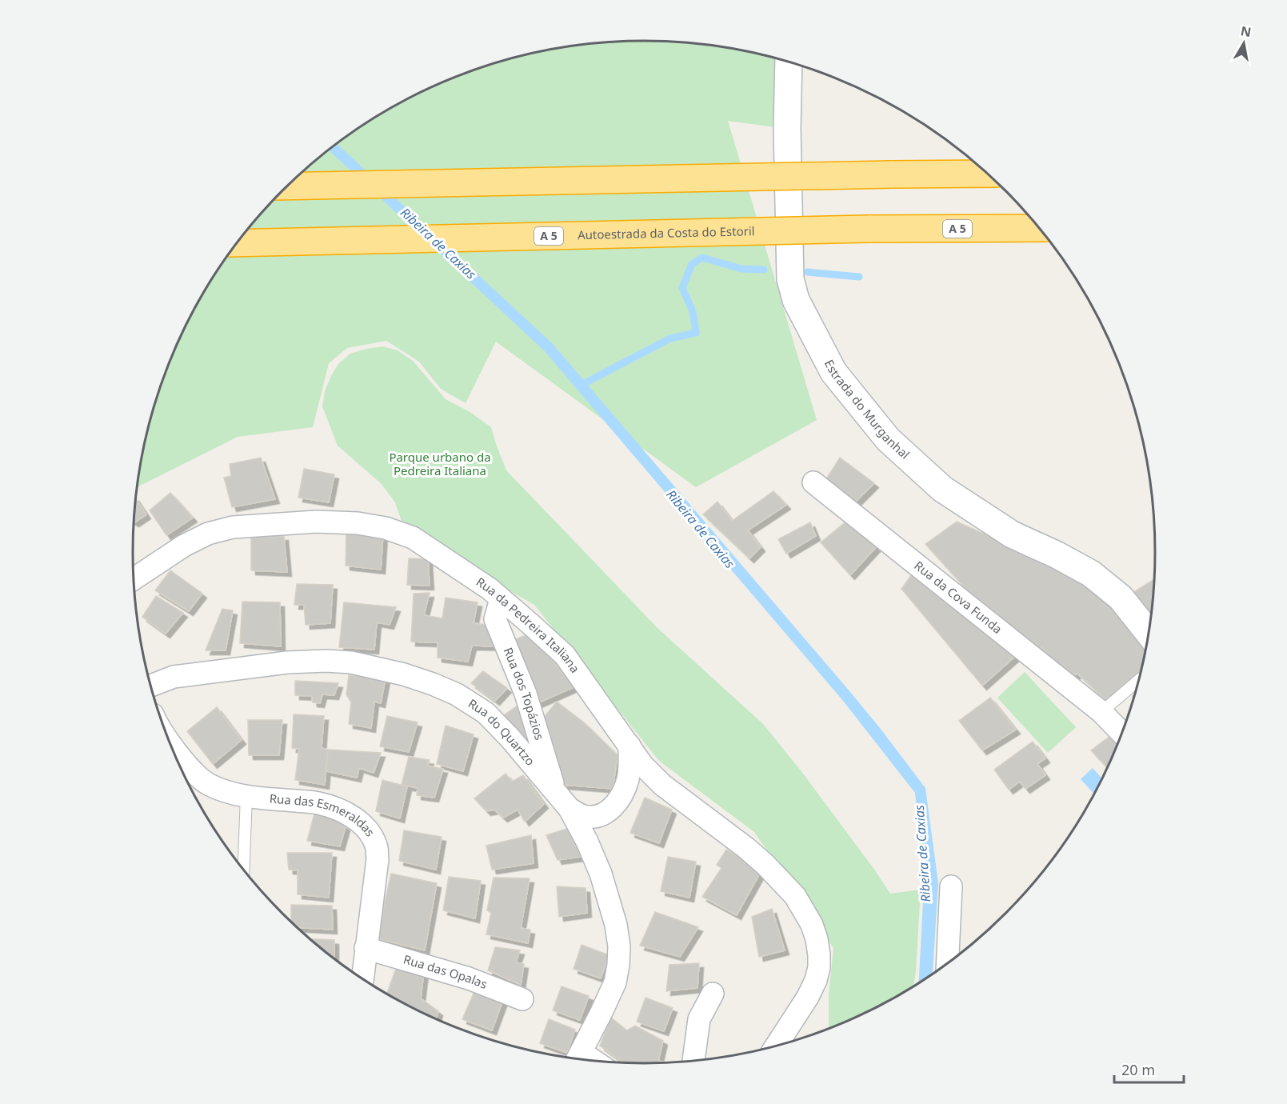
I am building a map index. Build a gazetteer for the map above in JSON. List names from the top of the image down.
{
  "streets": {
    "highway": ["A 5", "Autoestrada da Costa do Estoril"],
    "street": [
      "Estrada do Murganhal",
      "Rua da Cova Funda",
      "Rua da Pedreira Italiana",
      "Rua dos Topázios",
      "Rua do Quartzo",
      "Rua das Esmeraldas",
      "Rua das Opalas"
    ]
  },
  "crossings": [
    ["Rua da Pedreira Italiana", "Rua dos Topázios"],
    ["Rua dos Topázios", "Rua do Quartzo"],
    ["Rua das Esmeraldas", "Rua das Opalas"]
  ],
  "water": ["Ribeira de Caxias"],
  "parks": ["Parque urbano da Pedreira Italiana"],
  "scale_bar": "20 m",
  "north": "top"
}
